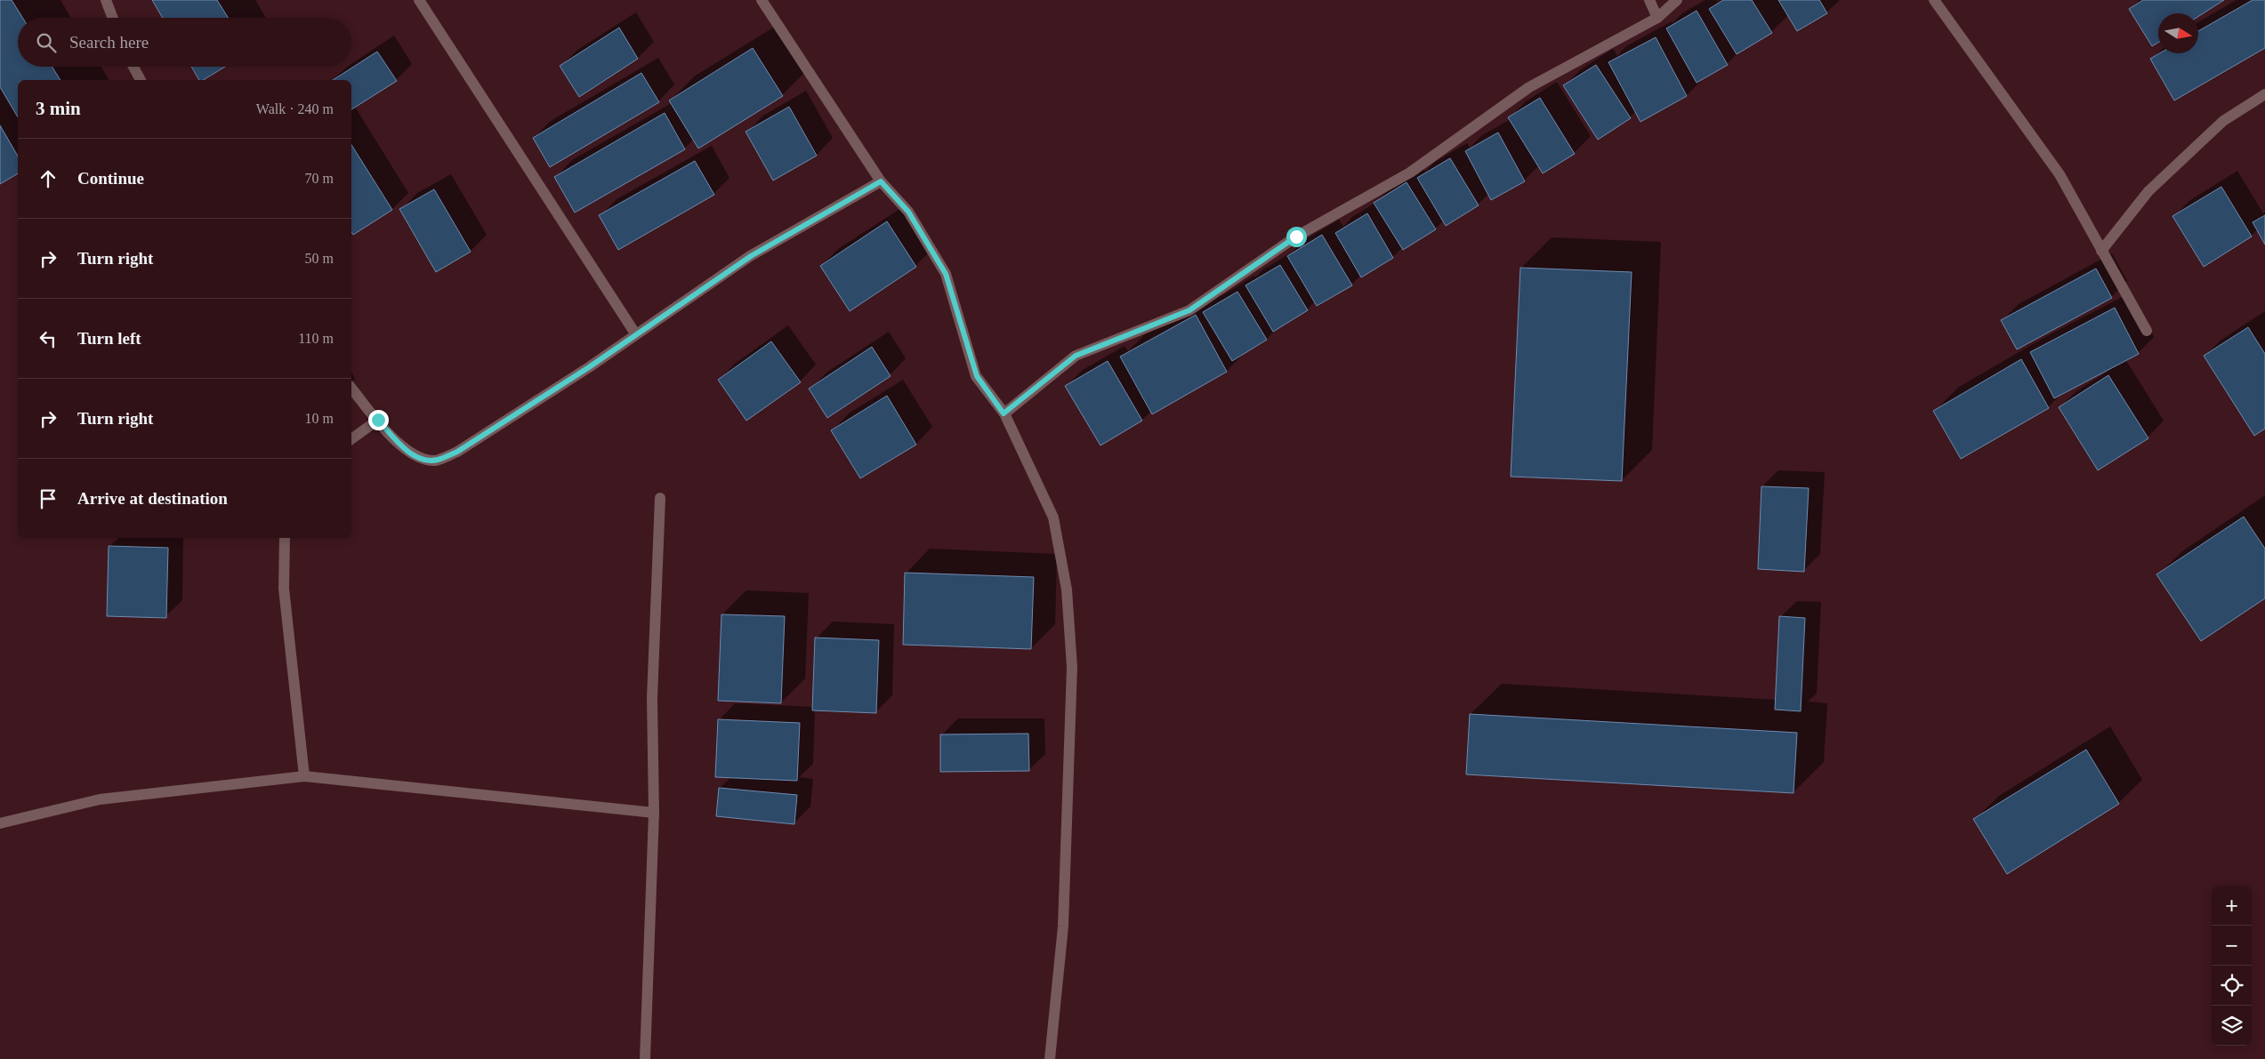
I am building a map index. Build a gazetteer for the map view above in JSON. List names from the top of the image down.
{
  "north": "right",
  "page": {
    "search": "Search here",
    "heading": ["3 min", "Walk · 240 m"],
    "list": [
      ["Continue", "70 m"],
      ["Turn right", "50 m"],
      ["Turn left", "110 m"],
      ["Turn right", "10 m"],
      "Arrive at destination"
    ],
    "map_buttons": ["+", "−"]
  }
}
